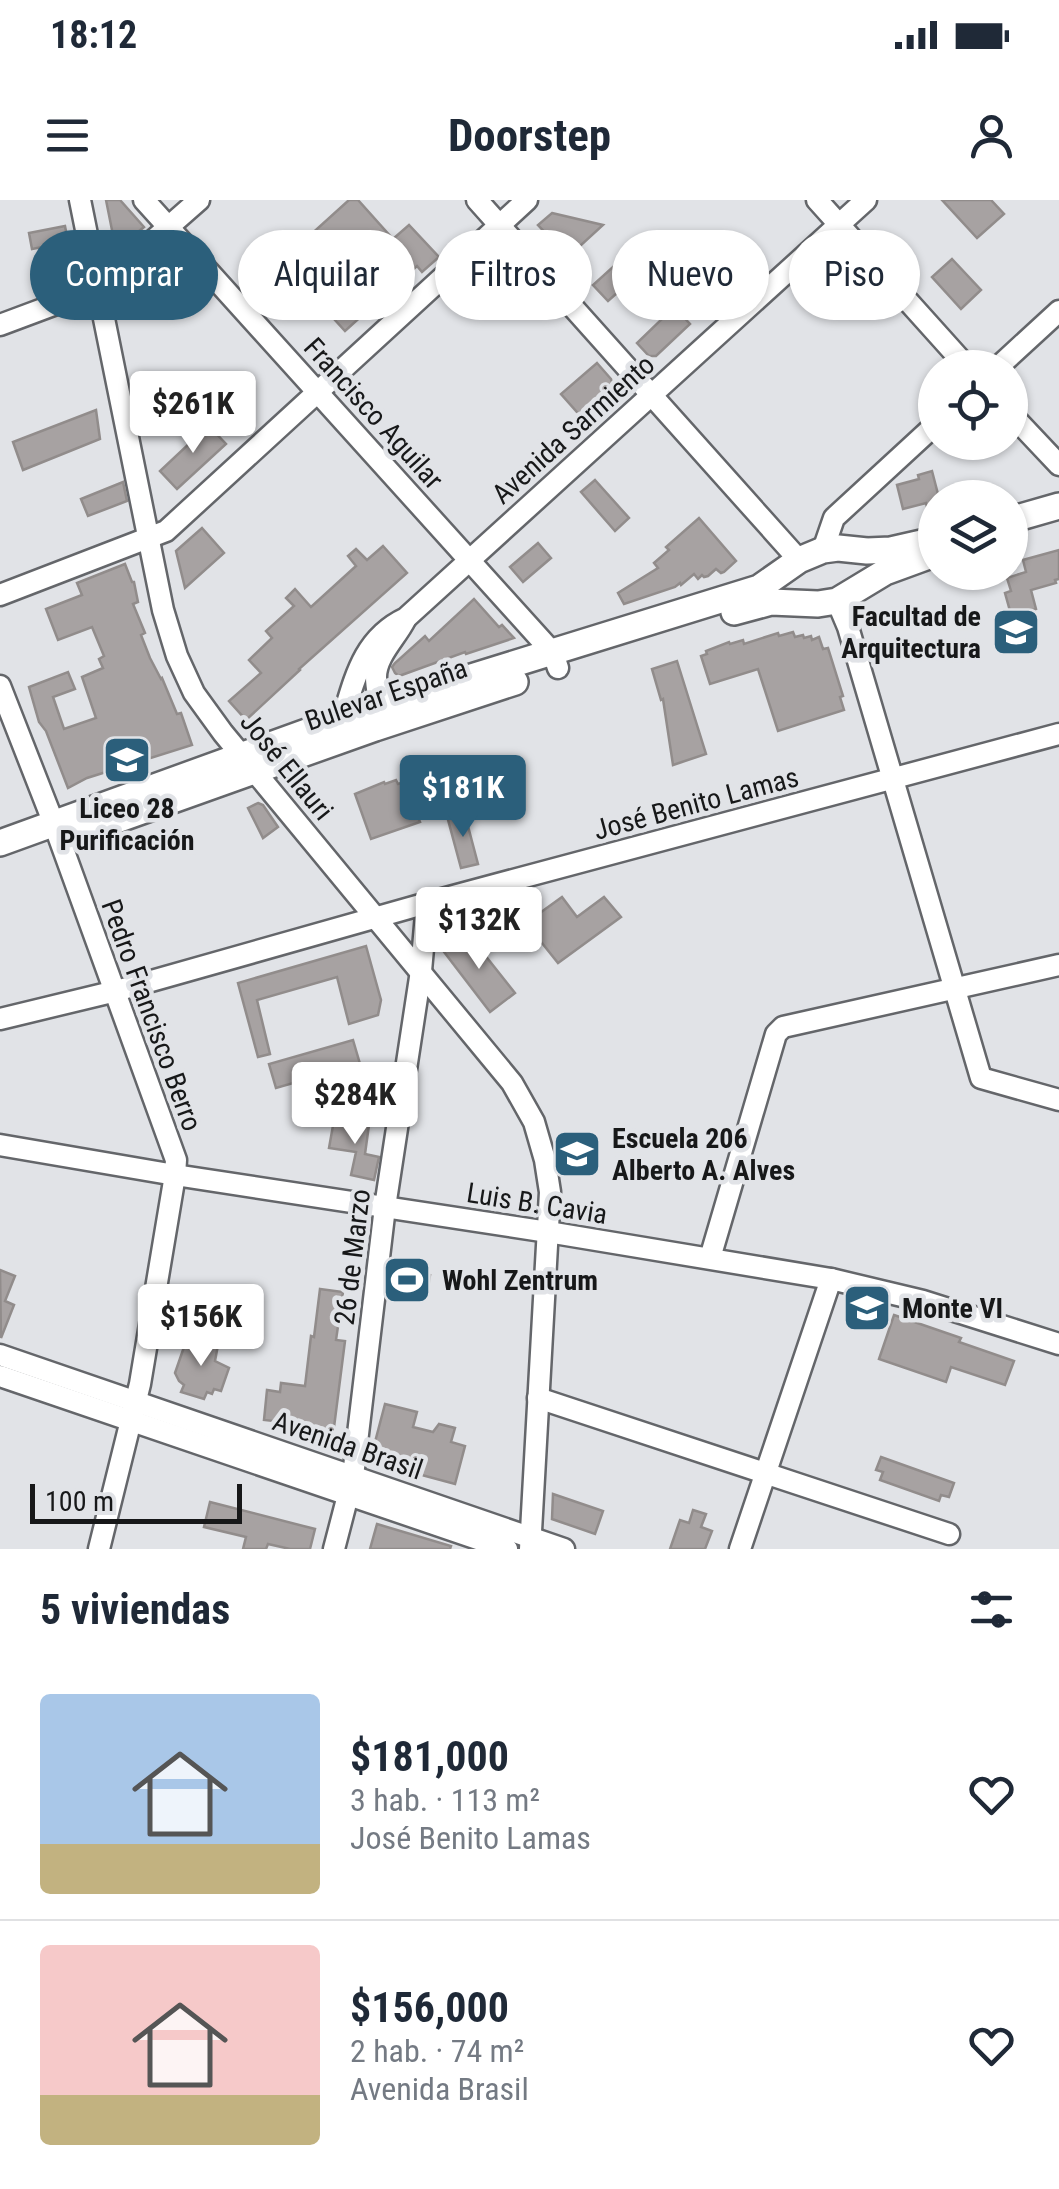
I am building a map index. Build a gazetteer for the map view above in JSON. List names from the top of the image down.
{
  "streets": {
    "main road": ["Bulevar España"],
    "street": [
      "Francisco Aguilar",
      "Avenida Sarmiento",
      "José Ellauri",
      "José Benito Lamas",
      "Pedro Francisco Berro",
      "Luis B. Cavia",
      "26 de Marzo",
      "Avenida Brasil"
    ]
  },
  "crossings": [
    ["Francisco Aguilar", "Avenida Sarmiento"],
    ["Francisco Aguilar", "Bulevar España"],
    ["Avenida Sarmiento", "Bulevar España"],
    ["Bulevar España", "José Ellauri"],
    ["Bulevar España", "Pedro Francisco Berro"],
    ["José Ellauri", "José Benito Lamas"],
    ["José Ellauri", "Luis B. Cavia"],
    ["José Ellauri", "26 de Marzo"],
    ["José Ellauri", "Avenida Brasil"],
    ["José Benito Lamas", "Pedro Francisco Berro"],
    ["José Benito Lamas", "26 de Marzo"],
    ["Pedro Francisco Berro", "Luis B. Cavia"],
    ["Pedro Francisco Berro", "Avenida Brasil"],
    ["Luis B. Cavia", "26 de Marzo"],
    ["26 de Marzo", "Avenida Brasil"]
  ],
  "places": {
    "school or university": [
      "Facultad de Arquitectura",
      "Liceo 28 Purificación",
      "Escuela 206 Alberto A. Alves",
      "Monte VI"
    ],
    "sports": ["Wohl Zentrum"]
  },
  "scale_bar": "100 m",
  "page": {
    "status": "18:12",
    "header": "Doorstep",
    "chip": [
      "Comprar",
      "Alquilar",
      "Filtros",
      "Nuevo",
      "Piso"
    ],
    "price": [
      "$261K",
      "$181K",
      "$132K",
      "$284K",
      "$156K"
    ],
    "scale": "100 m",
    "heading": "5 viviendas",
    "list": [
      {
        "name": "$181,000",
        "note": "3 hab. · 113 m² · José Benito Lamas"
      },
      {
        "name": "$156,000",
        "note": "2 hab. · 74 m² · Avenida Brasil"
      }
    ]
  }
}
